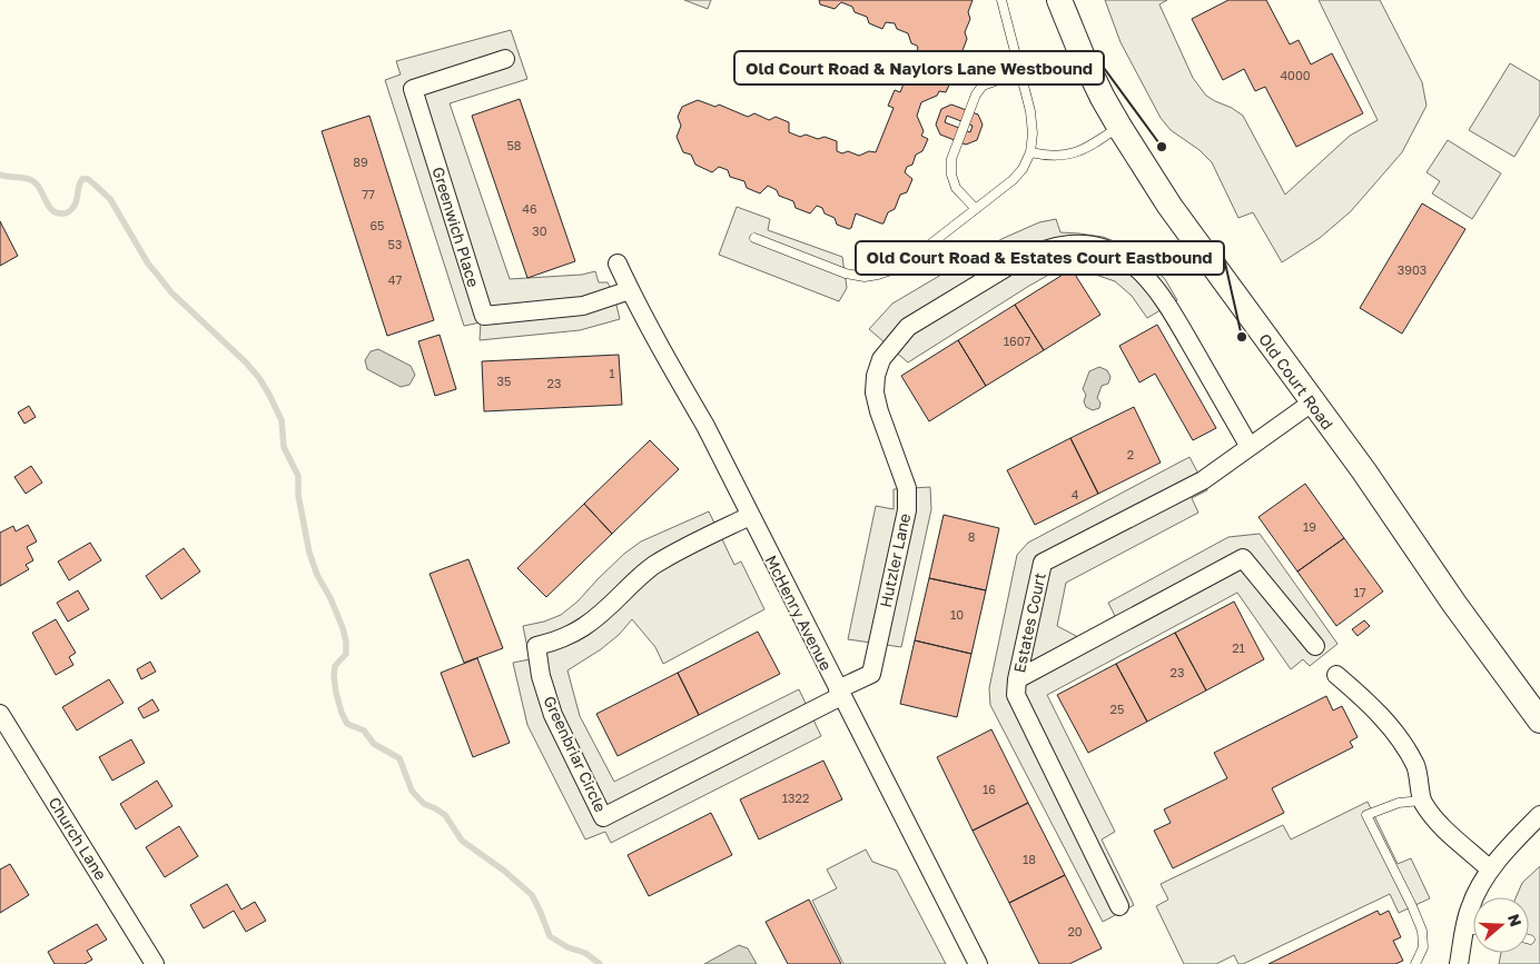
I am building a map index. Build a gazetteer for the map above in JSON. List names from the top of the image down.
{
  "streets": {
    "main road": ["Old Court Road"],
    "street": [
      "Greenwich Place",
      "Hutzler Lane",
      "McHenry Avenue",
      "Estates Court",
      "Greenbriar Circle",
      "Church Lane"
    ]
  },
  "crossings": [
    ["Greenwich Place", "McHenry Avenue"],
    ["Old Court Road", "Estates Court"],
    ["Hutzler Lane", "McHenry Avenue"],
    ["Hutzler Lane", "Estates Court"],
    ["Hutzler Lane", "Greenbriar Circle"],
    ["McHenry Avenue", "Greenbriar Circle"]
  ],
  "places": ["Old Court Road & Naylors Lane Westbound", "Old Court Road & Estates Court Eastbound"],
  "house_numbers": [
    "4000",
    "58",
    "89",
    "77",
    "46",
    "65",
    "30",
    "53",
    "3903",
    "47",
    "1607",
    "1",
    "35",
    "23",
    "2",
    "4",
    "19",
    "8",
    "17",
    "10",
    "21",
    "23",
    "25",
    "16",
    "1322",
    "18",
    "20"
  ],
  "north": "right"
}
